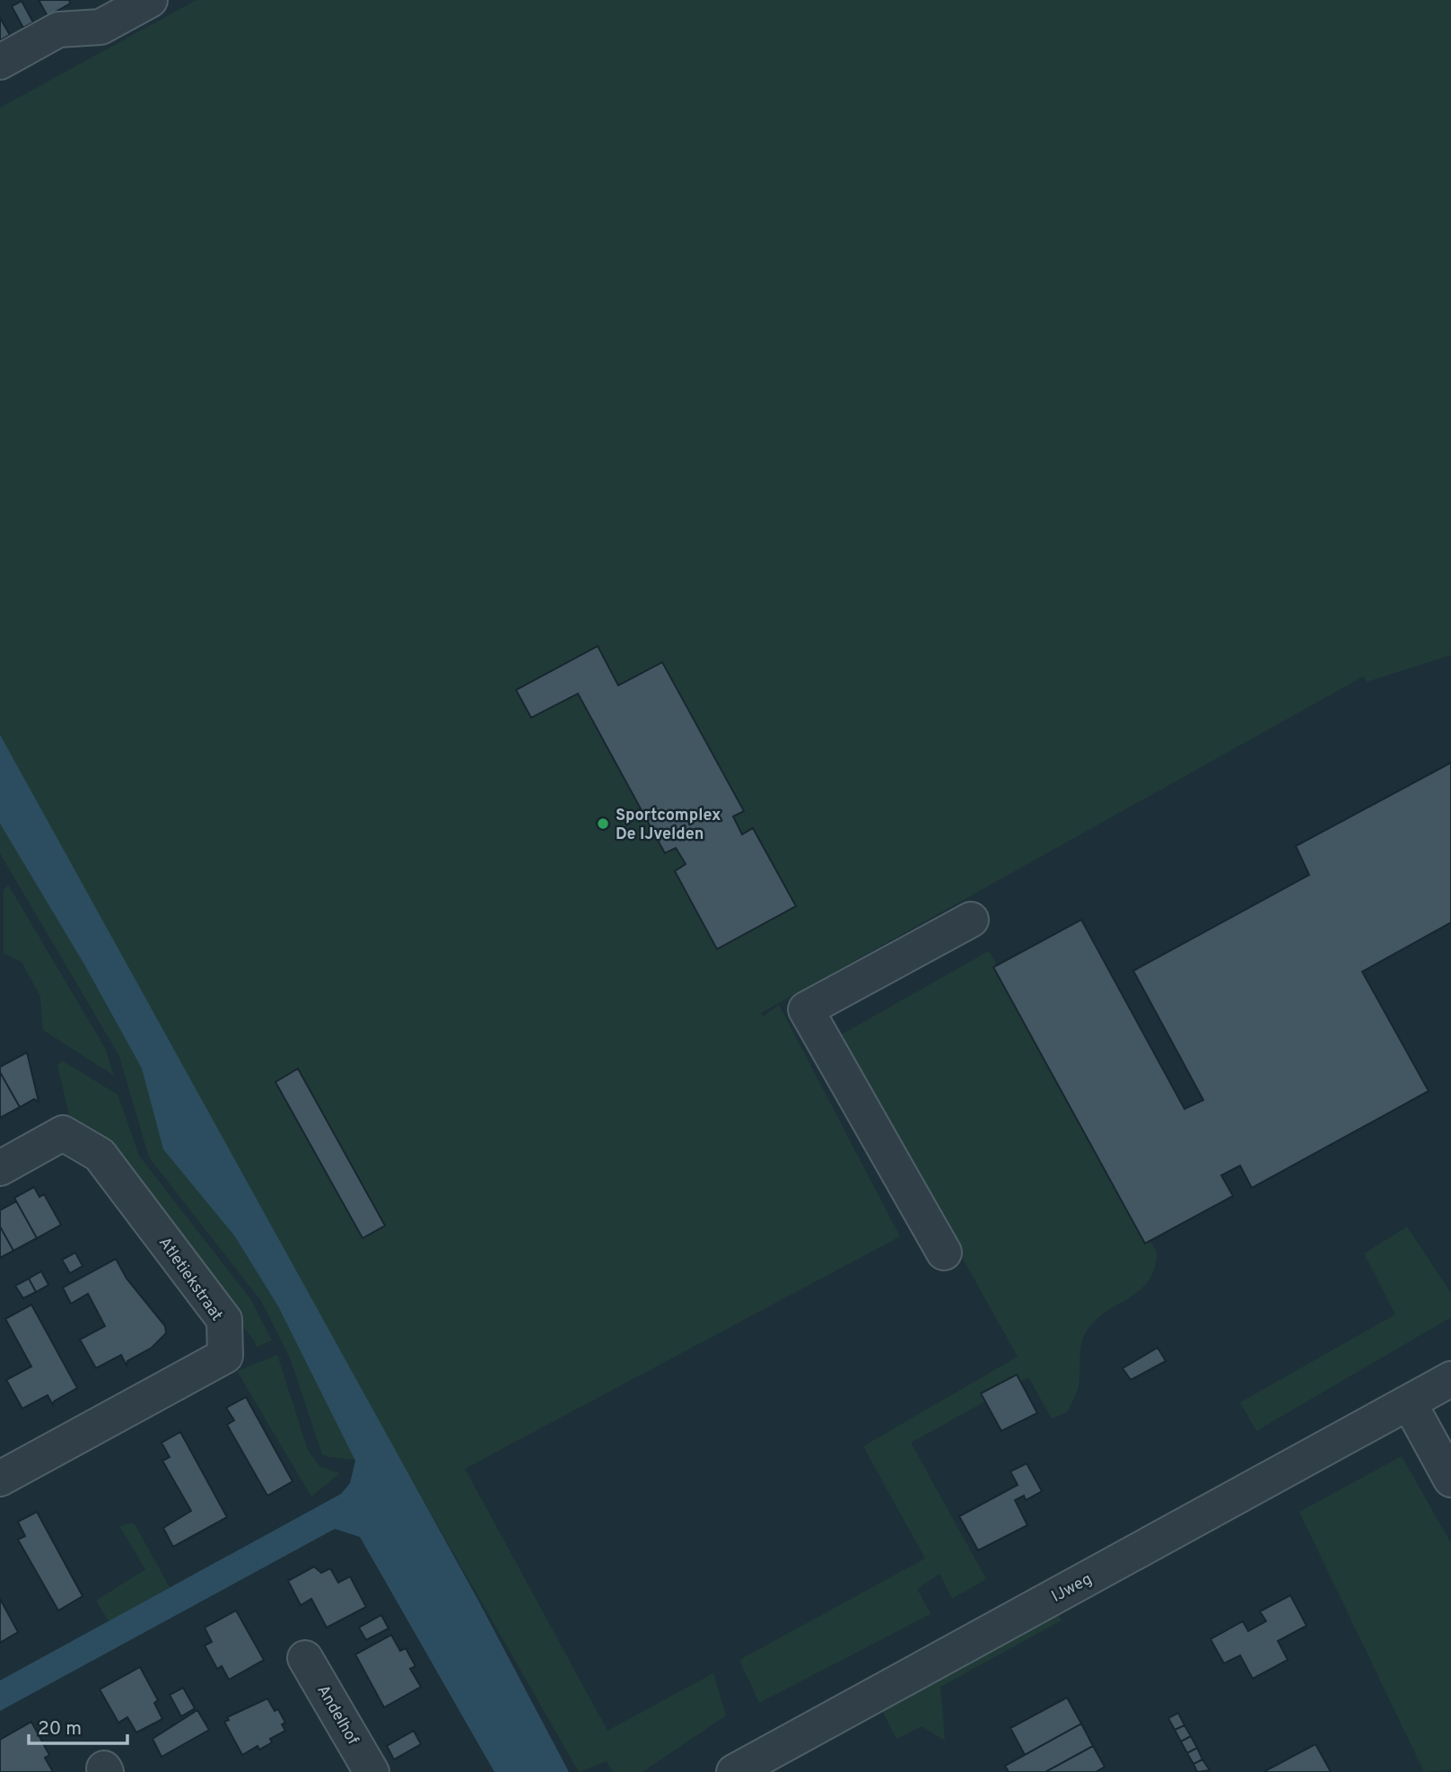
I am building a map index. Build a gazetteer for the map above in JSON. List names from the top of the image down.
{
  "streets": {
    "street": ["Atletiekstraat", "IJweg", "Andelhof"]
  },
  "places": ["Sportcomplex De IJvelden"],
  "scale_bar": "20 m"
}
